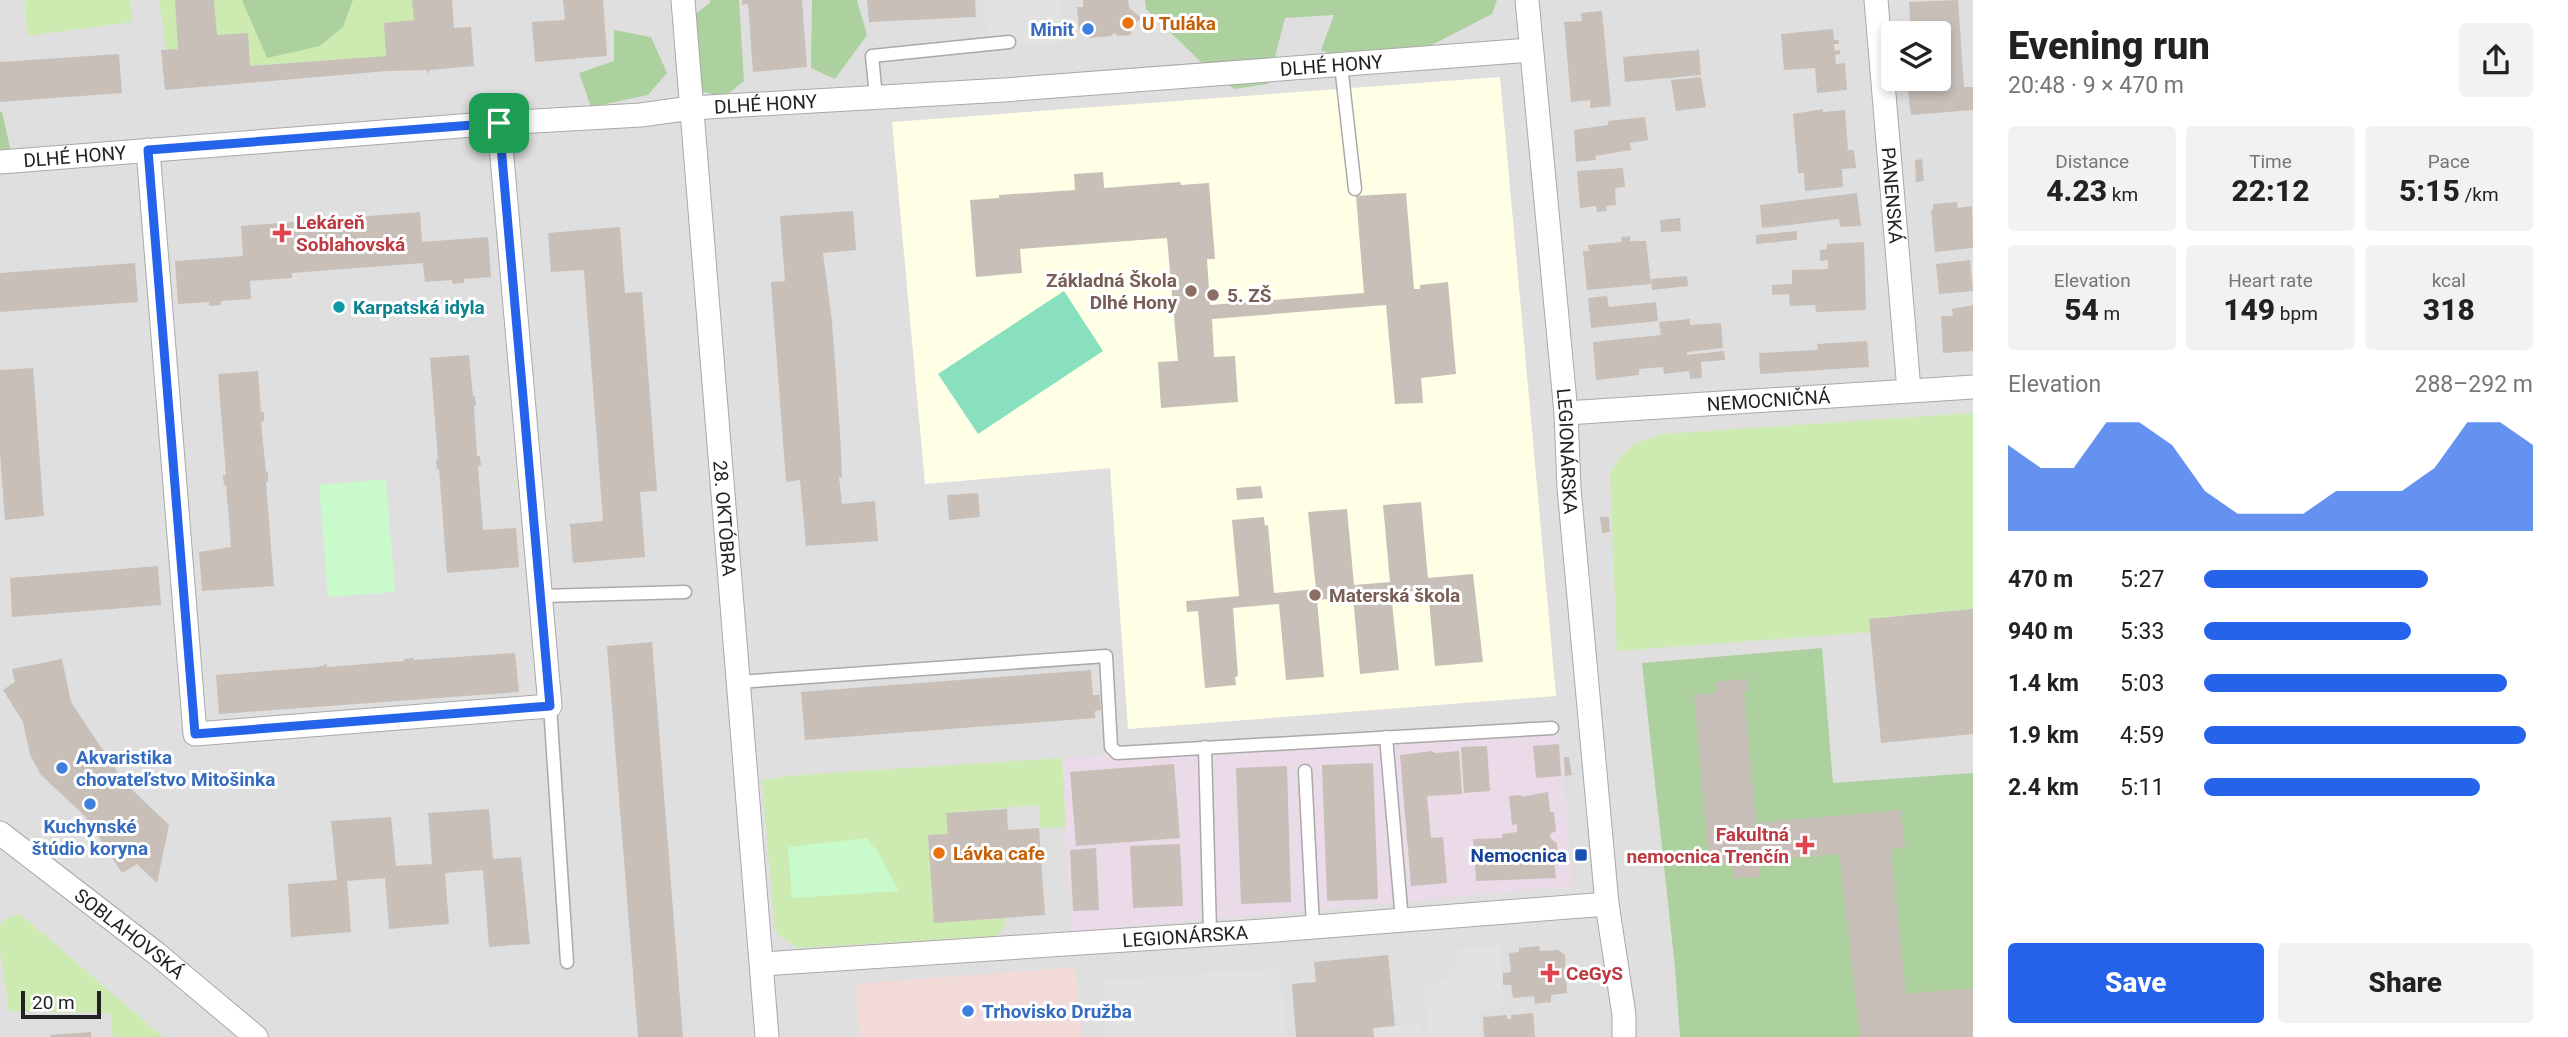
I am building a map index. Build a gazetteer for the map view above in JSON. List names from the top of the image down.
{
  "streets": {
    "street": [
      "DLHÉ HONY",
      "PANENSKÁ",
      "NEMOCNIČNÁ",
      "LEGIONÁRSKA",
      "28. OKTÓBRA",
      "SOBLAHOVSKÁ"
    ]
  },
  "crossings": [
    ["DLHÉ HONY", "LEGIONÁRSKA"],
    ["DLHÉ HONY", "28. OKTÓBRA"],
    ["PANENSKÁ", "NEMOCNIČNÁ"],
    ["NEMOCNIČNÁ", "LEGIONÁRSKA"],
    ["LEGIONÁRSKA", "28. OKTÓBRA"]
  ],
  "places": {
    "other": [
      "U Tuláka",
      "Minit",
      "Základná Škola Dlhé Hony",
      "5. ZŠ",
      "Karpatská idyla",
      "Materská škola",
      "Akvaristika chovateľstvo Mitošinka",
      "Kuchynské štúdio koryna",
      "Lávka cafe",
      "Trhovisko Družba"
    ],
    "health": ["Lekáreň Soblahovská", "Fakultná nemocnica Trenčín", "CeGyS"],
    "transit": ["Nemocnica"]
  },
  "scale_bar": "20 m",
  "page": {
    "heading": ["Evening run", "20:48 · 9 × 470 m"],
    "stats": [
      ["Distance", "4.23 km"],
      ["Time", "22:12"],
      ["Pace", "5:15 /km"],
      ["Elevation", "54 m"],
      ["Heart rate", "149 bpm"],
      ["kcal", "318"]
    ],
    "chart": ["Elevation", "288–292 m"],
    "list": [
      {
        "name": "470 m",
        "note": "5:27"
      },
      {
        "name": "940 m",
        "note": "5:33"
      },
      {
        "name": "1.4 km",
        "note": "5:03"
      },
      {
        "name": "1.9 km",
        "note": "4:59"
      },
      {
        "name": "2.4 km",
        "note": "5:11"
      }
    ],
    "buttons": ["Save", "Share"],
    "scale": "20 m"
  }
}
